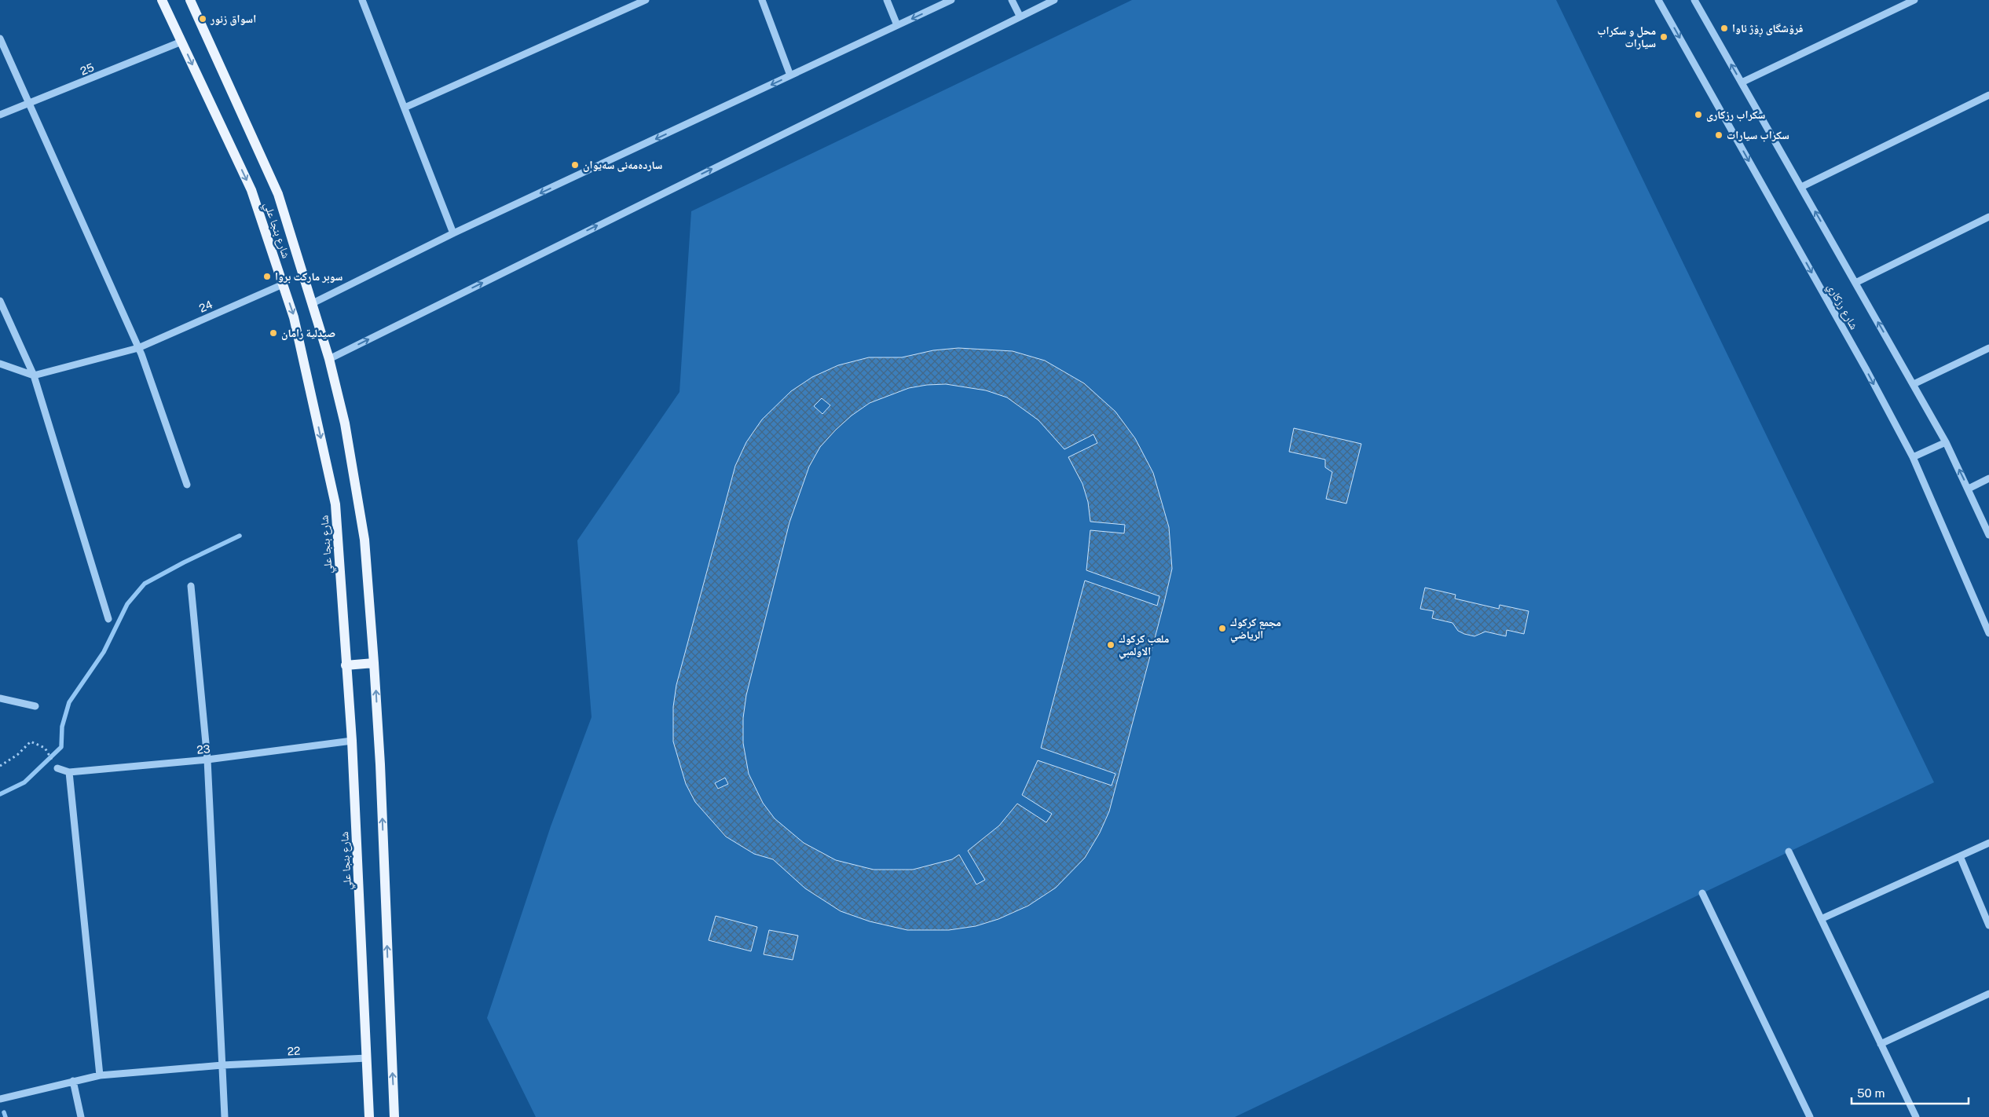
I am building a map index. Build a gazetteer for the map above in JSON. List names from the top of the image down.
{
  "streets": {
    "main road": ["شارع بنجا علي"],
    "street": [
      "25",
      "24",
      "شارع رزكاري",
      "23",
      "22"
    ]
  },
  "crossings": [
    ["25", "شارع بنجا علي"],
    ["شارع بنجا علي", "24"],
    ["شارع بنجا علي", "23"],
    ["شارع بنجا علي", "22"]
  ],
  "places": [
    "اسواق زنور",
    "فرۆشگای ڕۆژ ئاوا",
    "محل و سكراب سيارات",
    "سكراب رزكارى",
    "سكراب سيارات",
    "ساردەمەنی سەیوان",
    "سوبر ماركت بروا",
    "صيدلية رامان",
    "مجمع كركوك الرياضي",
    "ملعب كركوك الاولمبي"
  ],
  "scale_bar": "50 m"
}
